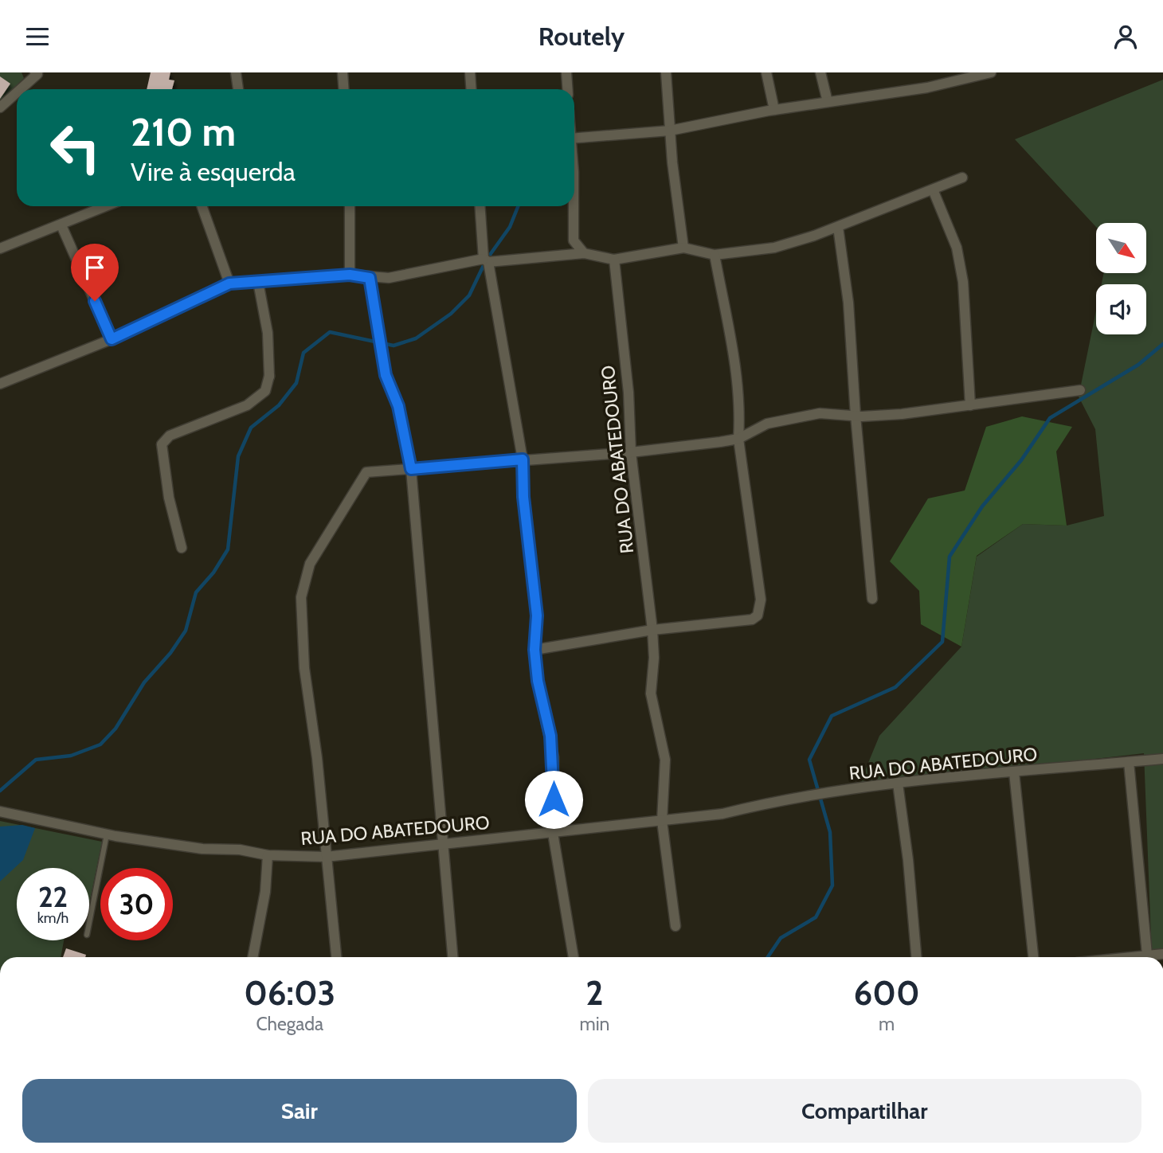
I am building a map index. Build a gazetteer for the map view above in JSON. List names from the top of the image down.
{
  "streets": {
    "street": ["RUA DO ABATEDOURO"]
  },
  "north": "bottom right",
  "page": {
    "header": "Routely",
    "turn": ["210 m", "Vire à esquerda"],
    "speed": "22 km/h",
    "limit": "30",
    "eta": [
      "06:03",
      "Chegada",
      "2",
      "min",
      "600",
      "m"
    ],
    "buttons": ["Sair", "Compartilhar"]
  }
}
